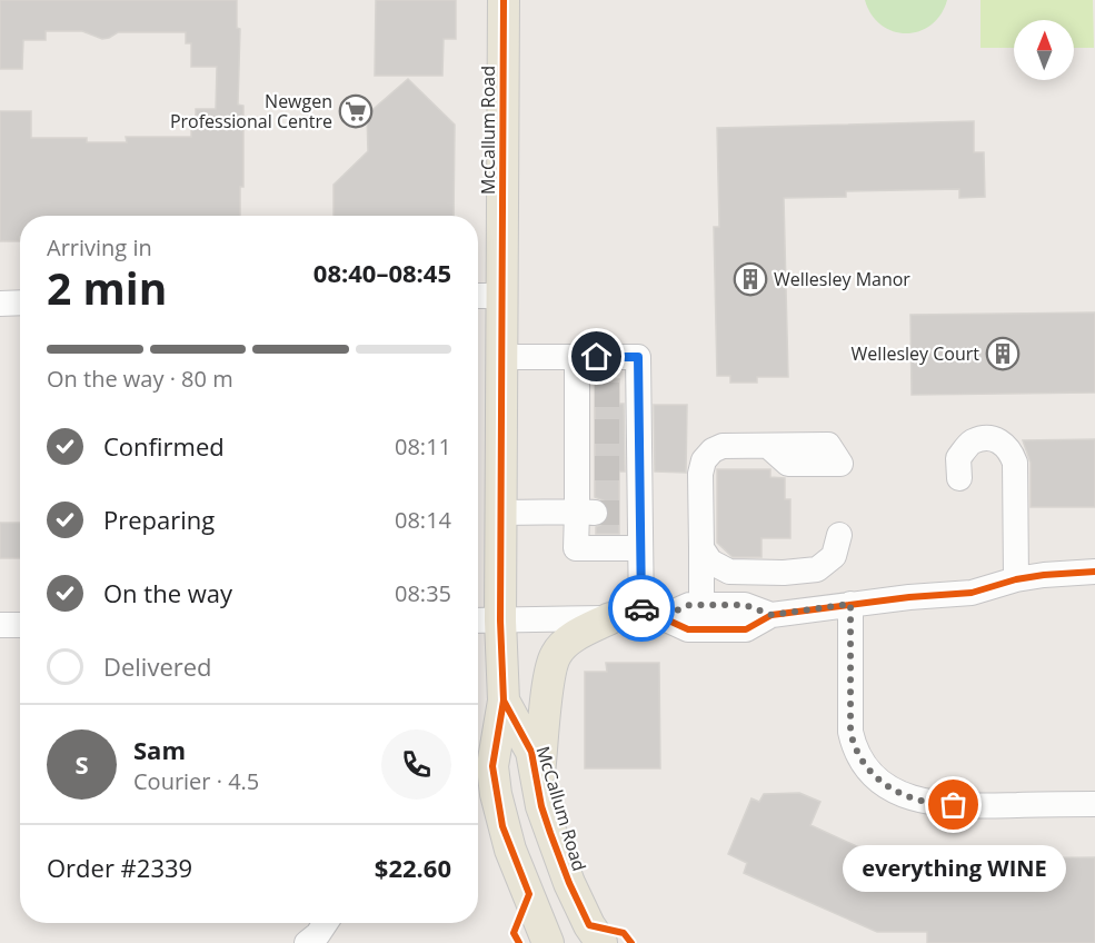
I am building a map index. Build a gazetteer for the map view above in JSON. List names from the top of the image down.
{
  "streets": {
    "main road": ["McCallum Road"]
  },
  "places": {
    "supermarket": ["Newgen Professional Centre"],
    "building": ["Wellesley Manor", "Wellesley Court"],
    "other": ["everything WINE"]
  },
  "north": "top",
  "page": {
    "heading": ["2 min", "Arriving in", "08:40–08:45"],
    "panel": [
      "Sam",
      "Courier · 4.5",
      "Order #2339",
      "$22.60"
    ],
    "bar": "On the way · 80 m",
    "list": [
      ["Confirmed", "08:11"],
      ["Preparing", "08:14"],
      ["On the way", "08:35"],
      "Delivered"
    ],
    "round": "S",
    "bubble": "everything WINE"
  }
}
